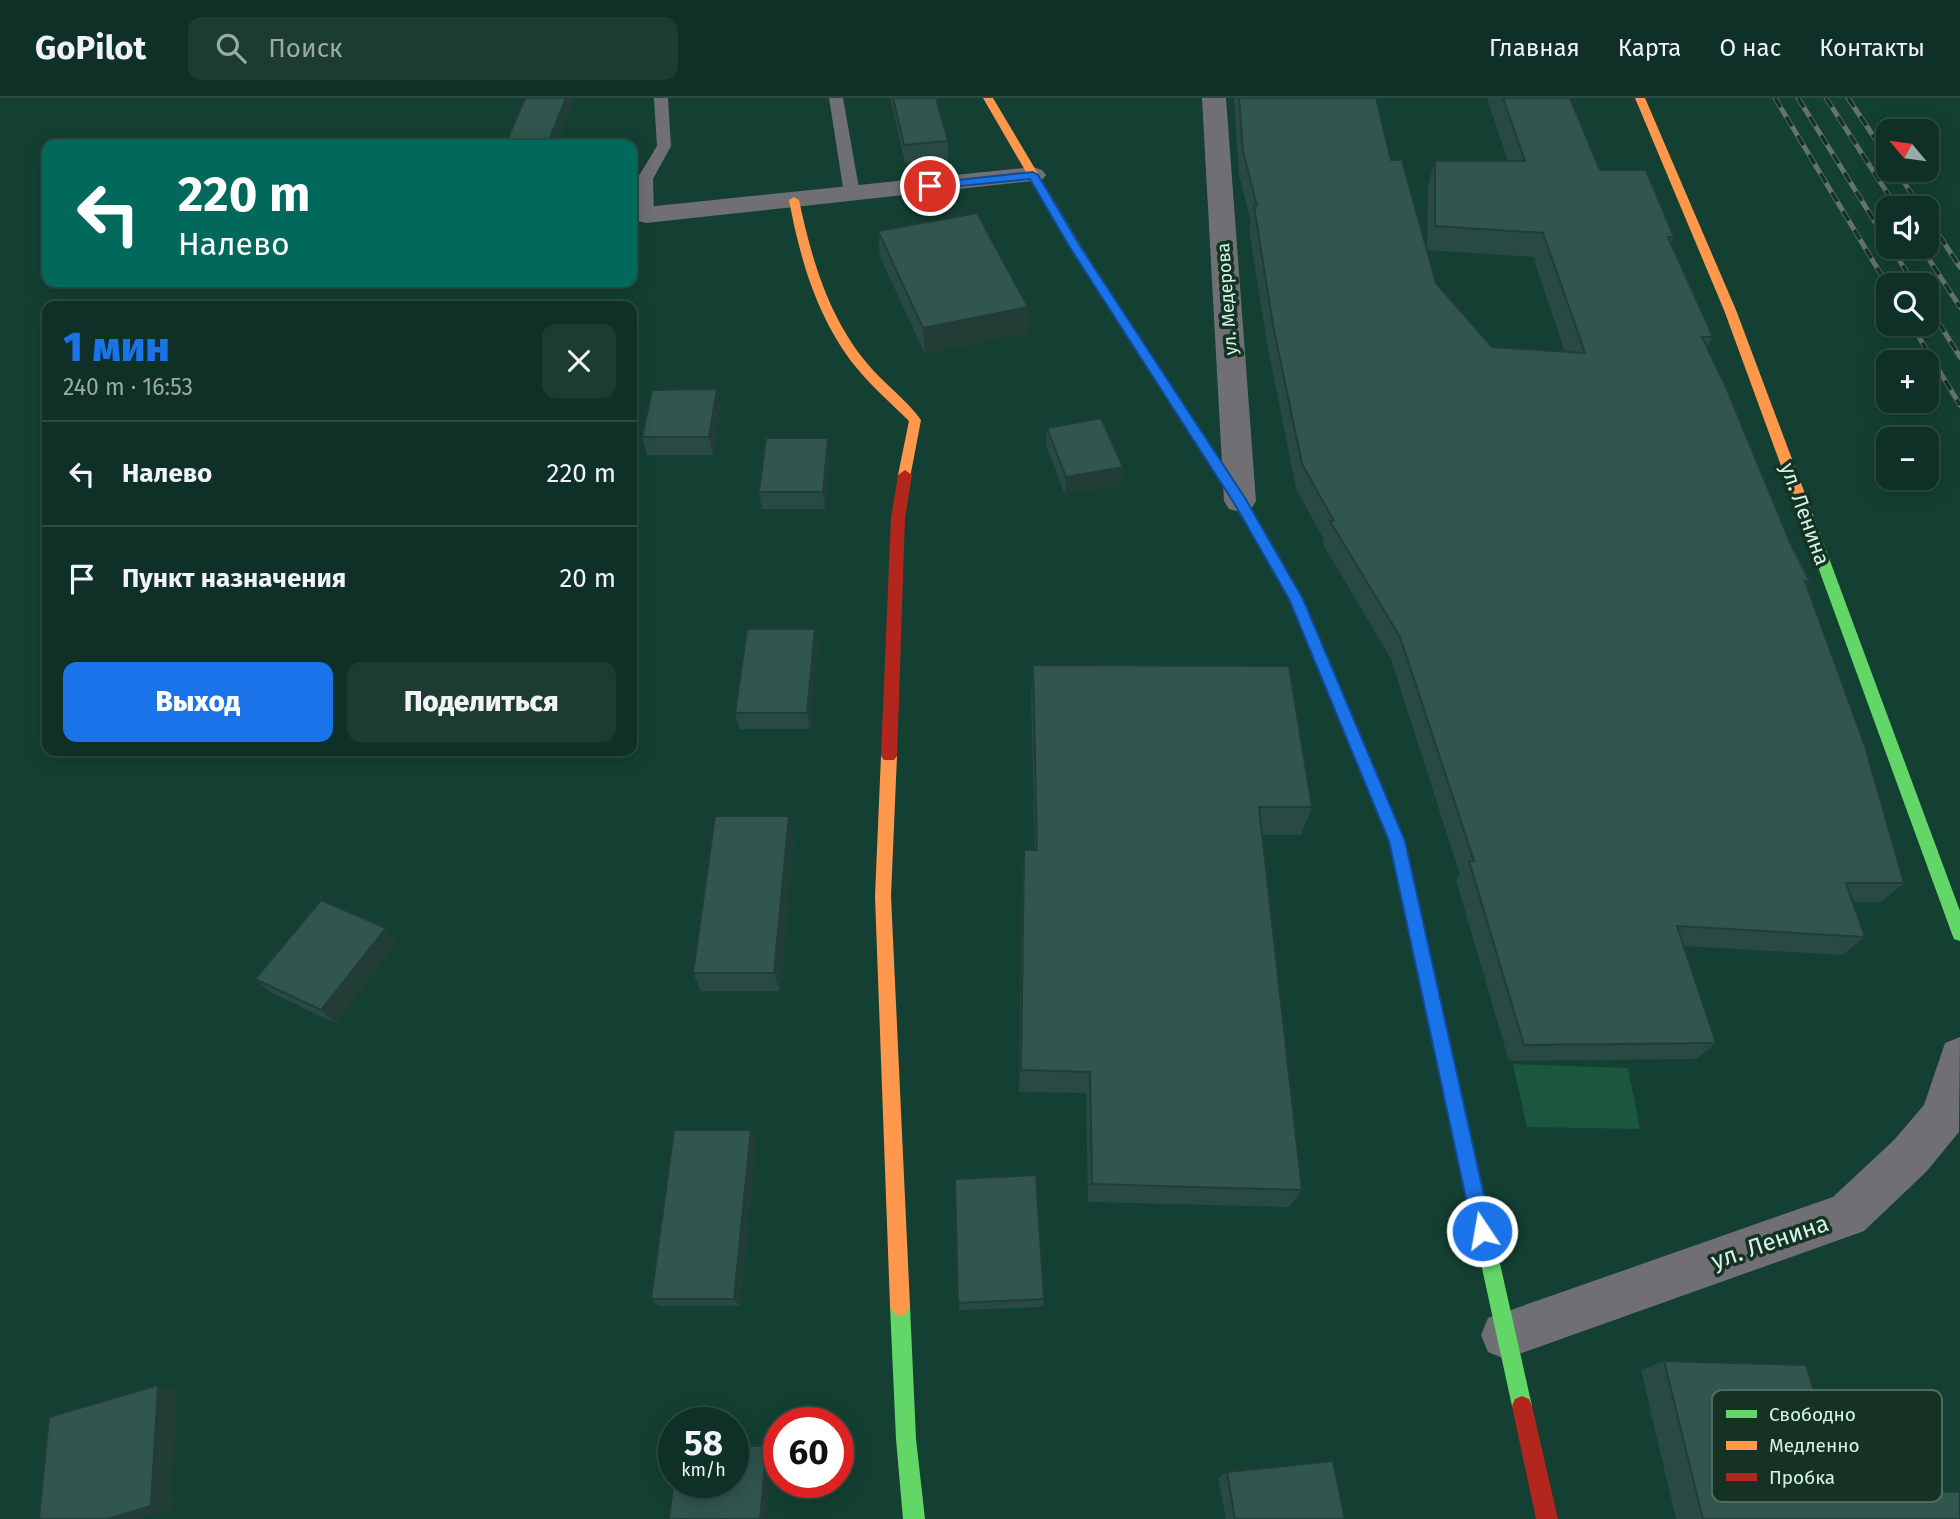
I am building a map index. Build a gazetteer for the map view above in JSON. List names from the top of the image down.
{
  "streets": {
    "street": ["ул. Медерова", "ул. Ленина"]
  },
  "legend": ["Свободно", "Медленно", "Пробка"],
  "north": "top left",
  "page": {
    "header": "GoPilot",
    "search": "Поиск",
    "nav": [
      "Главная",
      "Карта",
      "О нас",
      "Контакты"
    ],
    "map_buttons": ["+", "−"],
    "turn": ["220 m", "Налево"],
    "heading": ["1 мин", "240 m · 16:53"],
    "list": [
      {
        "name": "Налево",
        "value": "220 m"
      },
      {
        "name": "Пункт назначения",
        "value": "20 m"
      }
    ],
    "buttons": ["Выход", "Поделиться"],
    "speed": "58 km/h",
    "limit": "60"
  }
}
